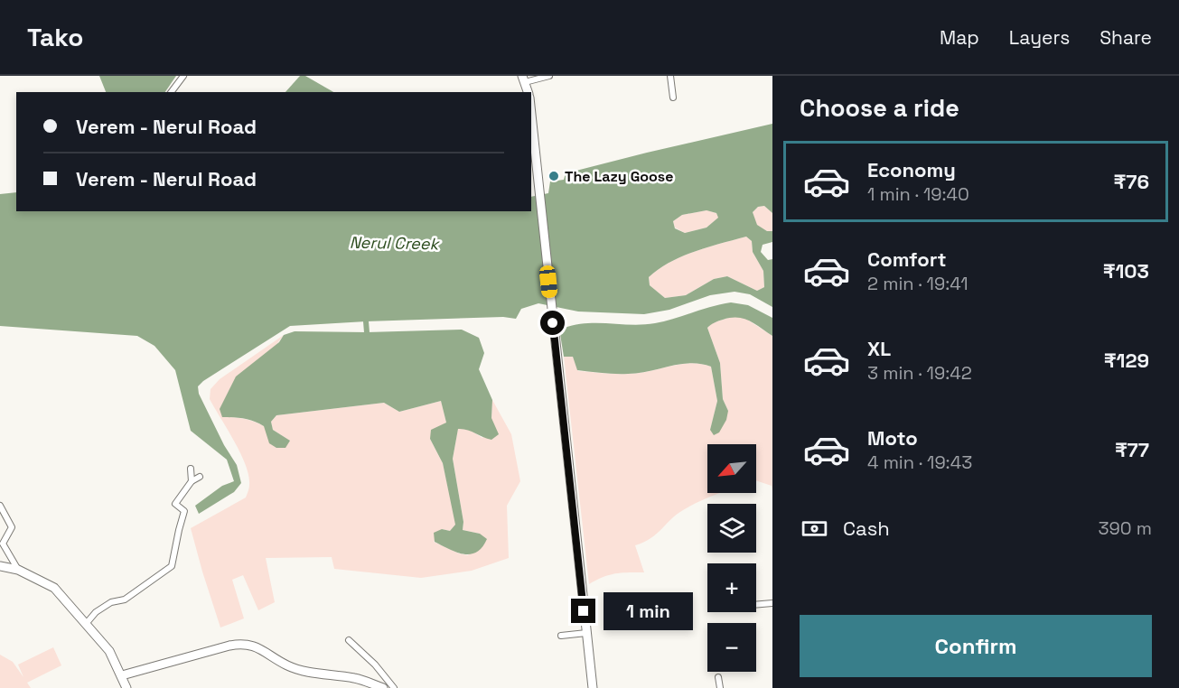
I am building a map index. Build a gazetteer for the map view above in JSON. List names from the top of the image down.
{
  "water": ["Nerul Creek"],
  "places": ["The Lazy Goose"],
  "north": "bottom left",
  "page": {
    "header": "Tako",
    "nav": ["Map", "Layers", "Share"],
    "heading": "Choose a ride",
    "banner": ["Verem - Nerul Road", "Verem - Nerul Road"],
    "list": [
      {
        "name": "Economy",
        "note": "1 min · 19:40",
        "value": "₹76"
      },
      {
        "name": "Comfort",
        "note": "2 min · 19:41",
        "value": "₹103"
      },
      {
        "name": "XL",
        "note": "3 min · 19:42",
        "value": "₹129"
      },
      {
        "name": "Moto",
        "note": "4 min · 19:43",
        "value": "₹77"
      }
    ],
    "map_buttons": ["+", "−"],
    "pay": ["Cash", "390 m"],
    "bubble": "1 min",
    "buttons": "Confirm"
  }
}
